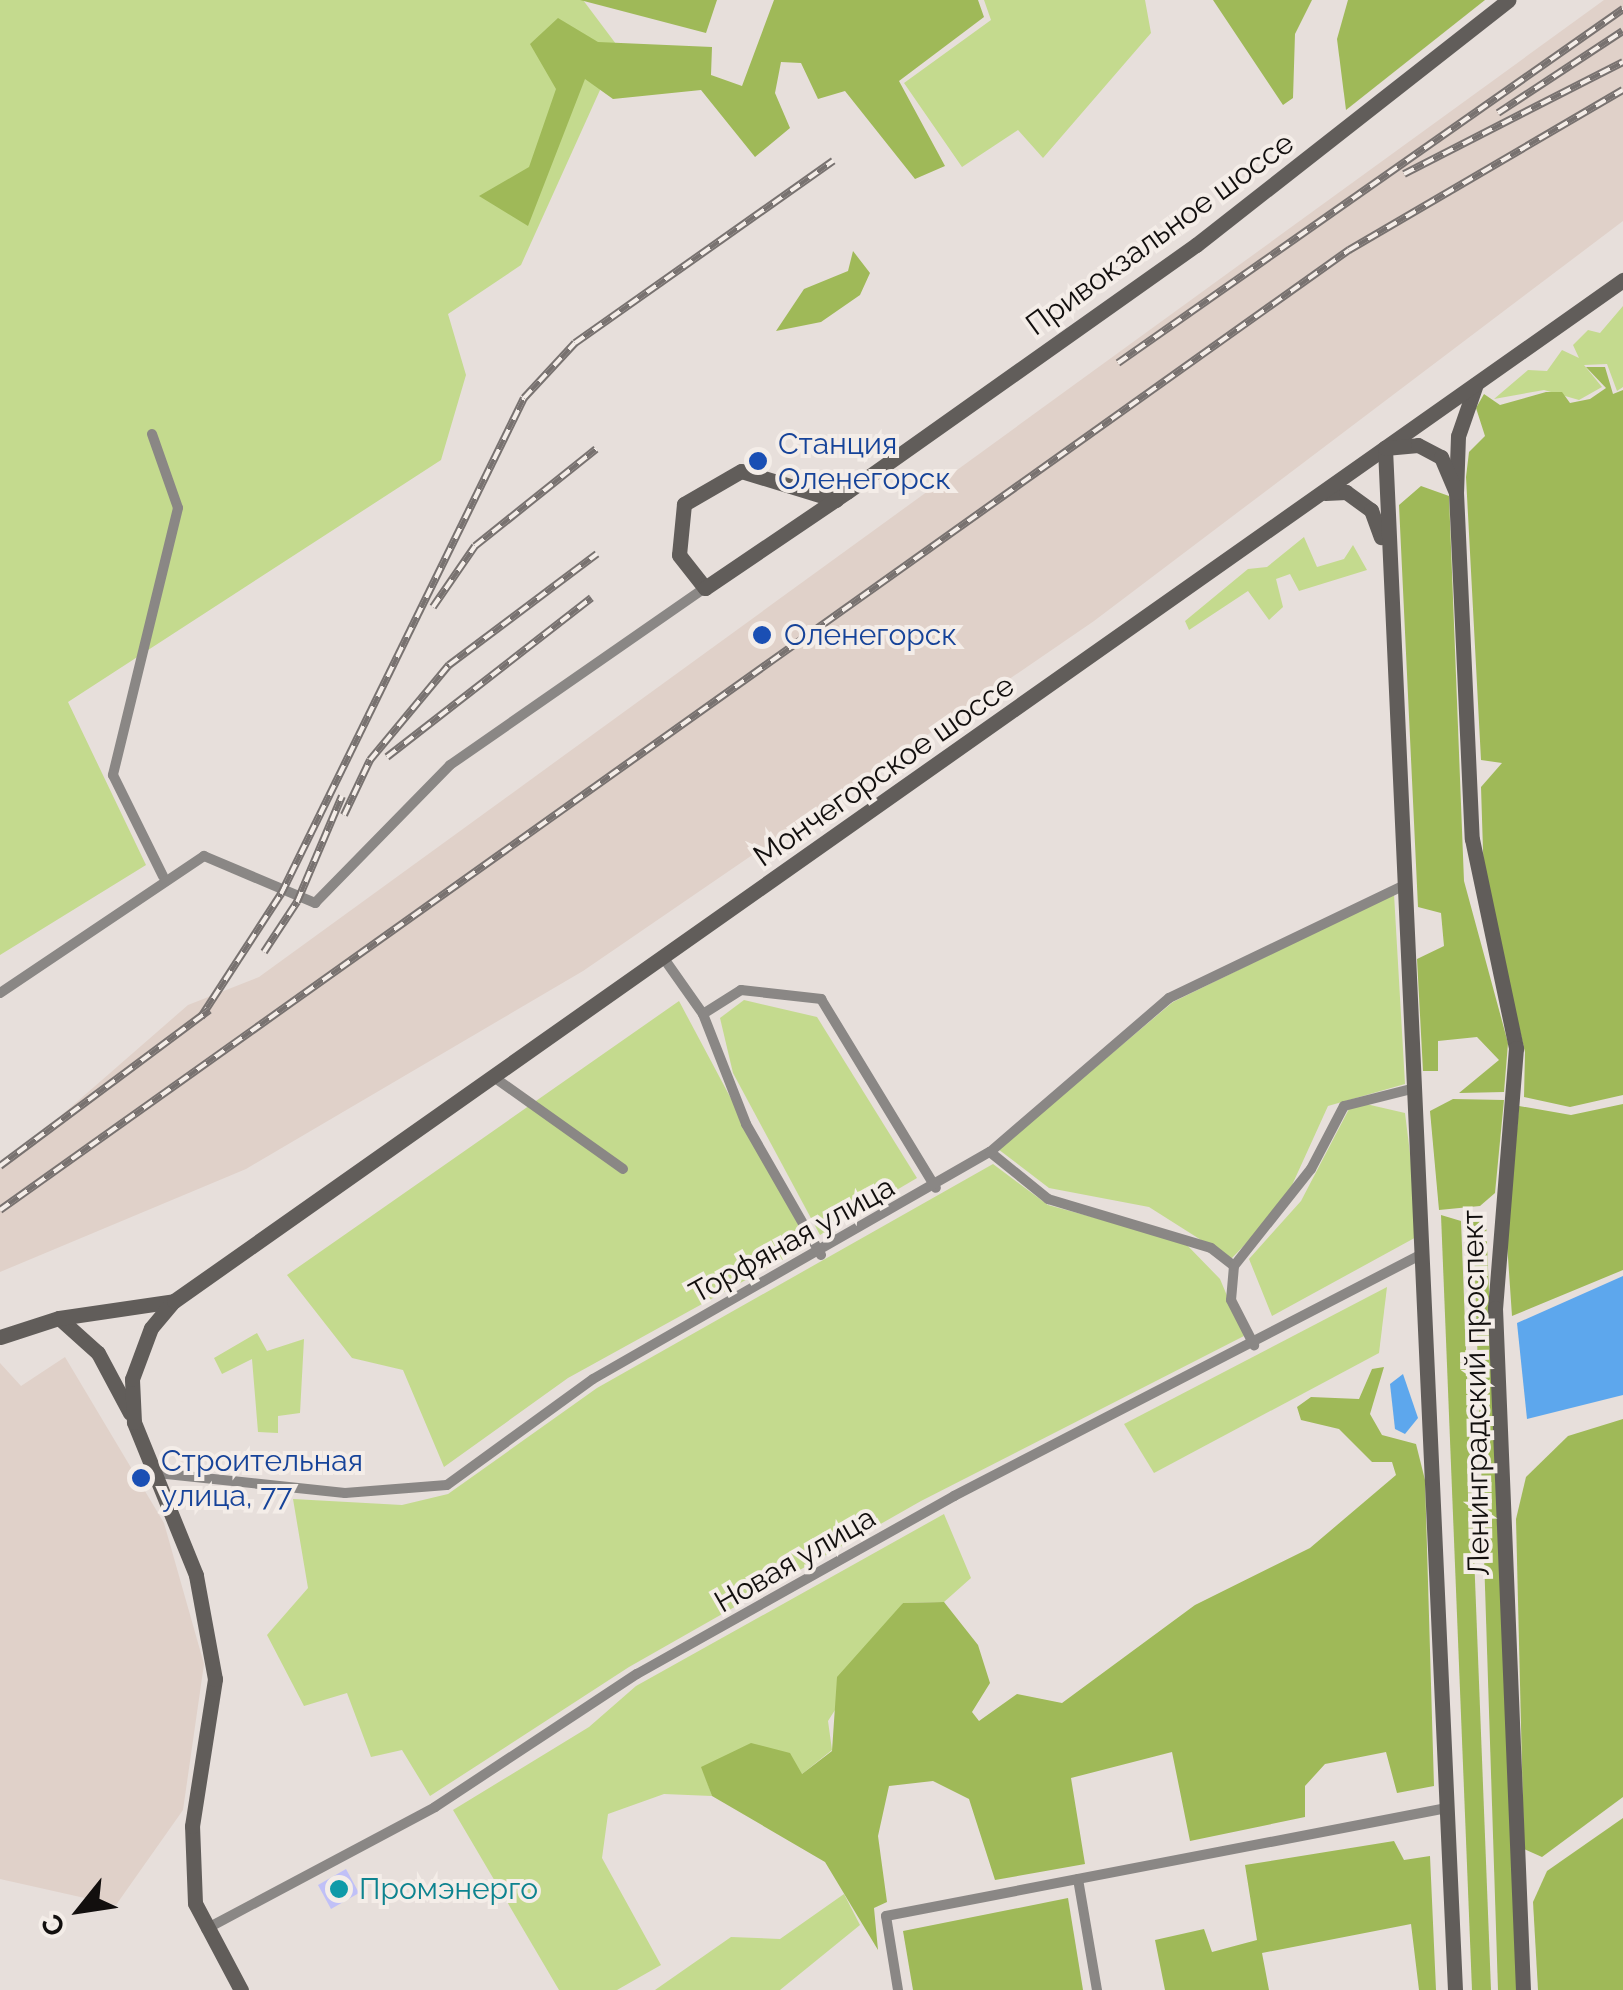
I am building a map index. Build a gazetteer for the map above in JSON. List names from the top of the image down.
{
  "streets": {
    "street": [
      "Привокзальное шоссе",
      "Мончегорское шоссе",
      "Торфяная улица",
      "Ленинградский проспект",
      "Новая улица"
    ]
  },
  "crossings": [
    ["Мончегорское шоссе", "Ленинградский проспект"],
    ["Торфяная улица", "Ленинградский проспект"],
    ["Ленинградский проспект", "Новая улица"]
  ],
  "places": [
    "Станция Оленегорск",
    "Оленегорск",
    "Строительная улица, 77",
    "Промэнерго"
  ],
  "north": "bottom left"
}
